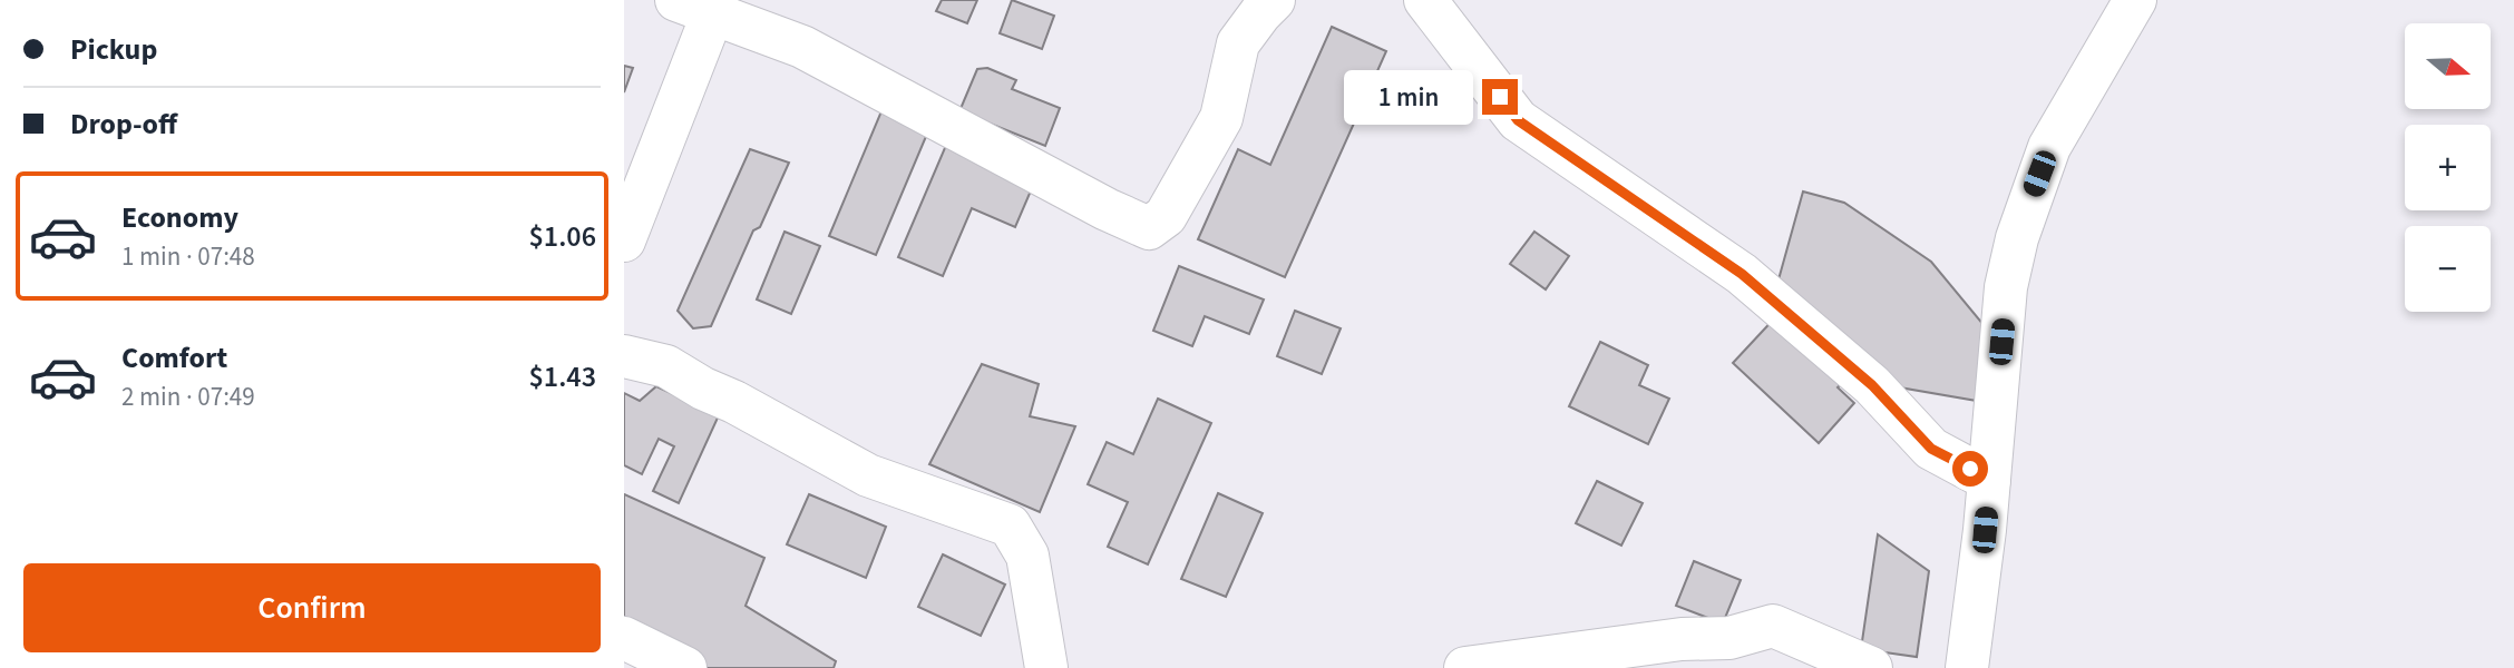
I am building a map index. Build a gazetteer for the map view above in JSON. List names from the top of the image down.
{
  "north": "right",
  "page": {
    "banner": ["Pickup", "Drop-off"],
    "map_buttons": ["+", "−"],
    "bubble": "1 min",
    "list": [
      {
        "name": "Economy",
        "note": "1 min · 07:48",
        "value": "$1.06"
      },
      {
        "name": "Comfort",
        "note": "2 min · 07:49",
        "value": "$1.43"
      }
    ],
    "buttons": "Confirm"
  }
}
